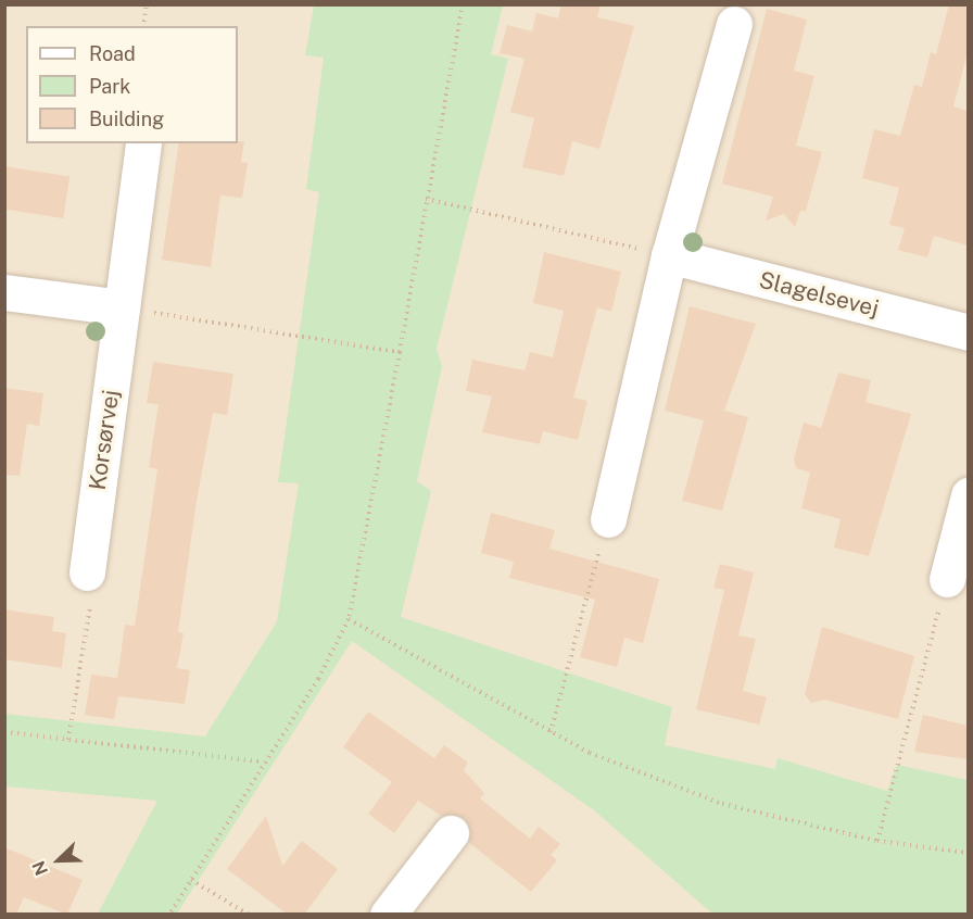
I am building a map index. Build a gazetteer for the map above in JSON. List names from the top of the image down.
{
  "streets": {
    "street": ["Slagelsevej", "Korsørvej"]
  },
  "legend": ["Road", "Park", "Building"],
  "north": "bottom left"
}
